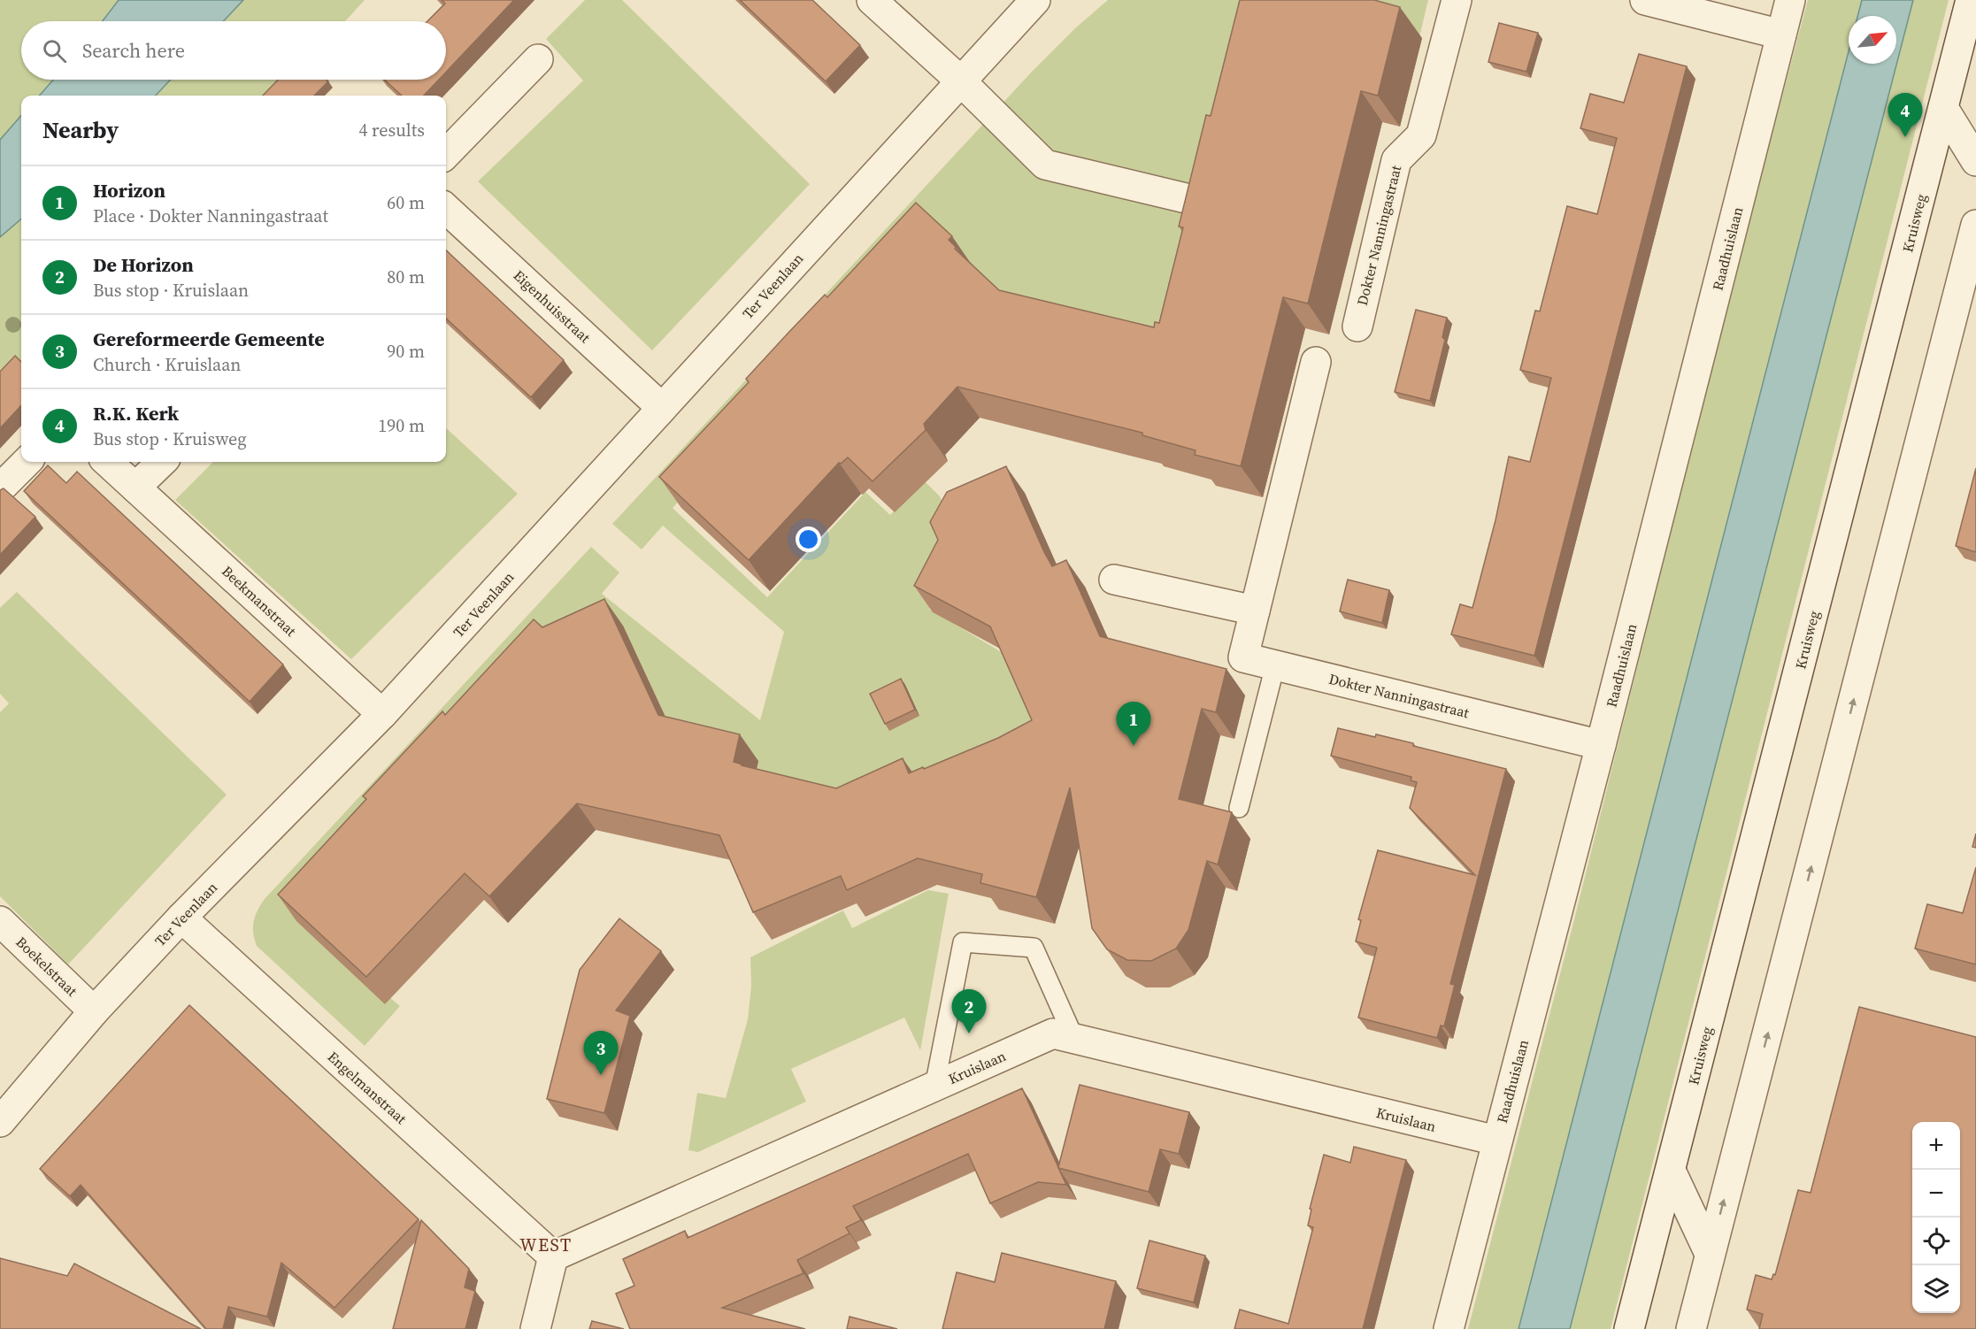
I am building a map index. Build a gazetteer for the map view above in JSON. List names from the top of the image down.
{
  "streets": {
    "street": [
      "Kruisweg",
      "Dokter Nanningastraat",
      "Raadhuislaan",
      "Ter Veenlaan",
      "Eigenhuisstraat",
      "Beekmanstraat",
      "Boekelstraat",
      "Kruislaan",
      "Engelmanstraat"
    ]
  },
  "crossings": [
    ["Dokter Nanningastraat", "Raadhuislaan"],
    ["Raadhuislaan", "Kruislaan"],
    ["Ter Veenlaan", "Eigenhuisstraat"],
    ["Ter Veenlaan", "Beekmanstraat"],
    ["Ter Veenlaan", "Boekelstraat"],
    ["Ter Veenlaan", "Engelmanstraat"],
    ["Kruislaan", "Engelmanstraat"]
  ],
  "districts": ["WEST"],
  "north": "top right",
  "page": {
    "search": "Search here",
    "pins": [
      "4",
      "1",
      "2",
      "3"
    ],
    "heading": ["Nearby", "4 results"],
    "list": [
      {
        "mark": "1",
        "name": "Horizon",
        "note": "Place · Dokter Nanningastraat",
        "value": "60 m"
      },
      {
        "mark": "2",
        "name": "De Horizon",
        "note": "Bus stop · Kruislaan",
        "value": "80 m"
      },
      {
        "mark": "3",
        "name": "Gereformeerde Gemeente",
        "note": "Church · Kruislaan",
        "value": "90 m"
      },
      {
        "mark": "4",
        "name": "R.K. Kerk",
        "note": "Bus stop · Kruisweg",
        "value": "190 m"
      }
    ],
    "map_buttons": ["+", "−"]
  }
}
